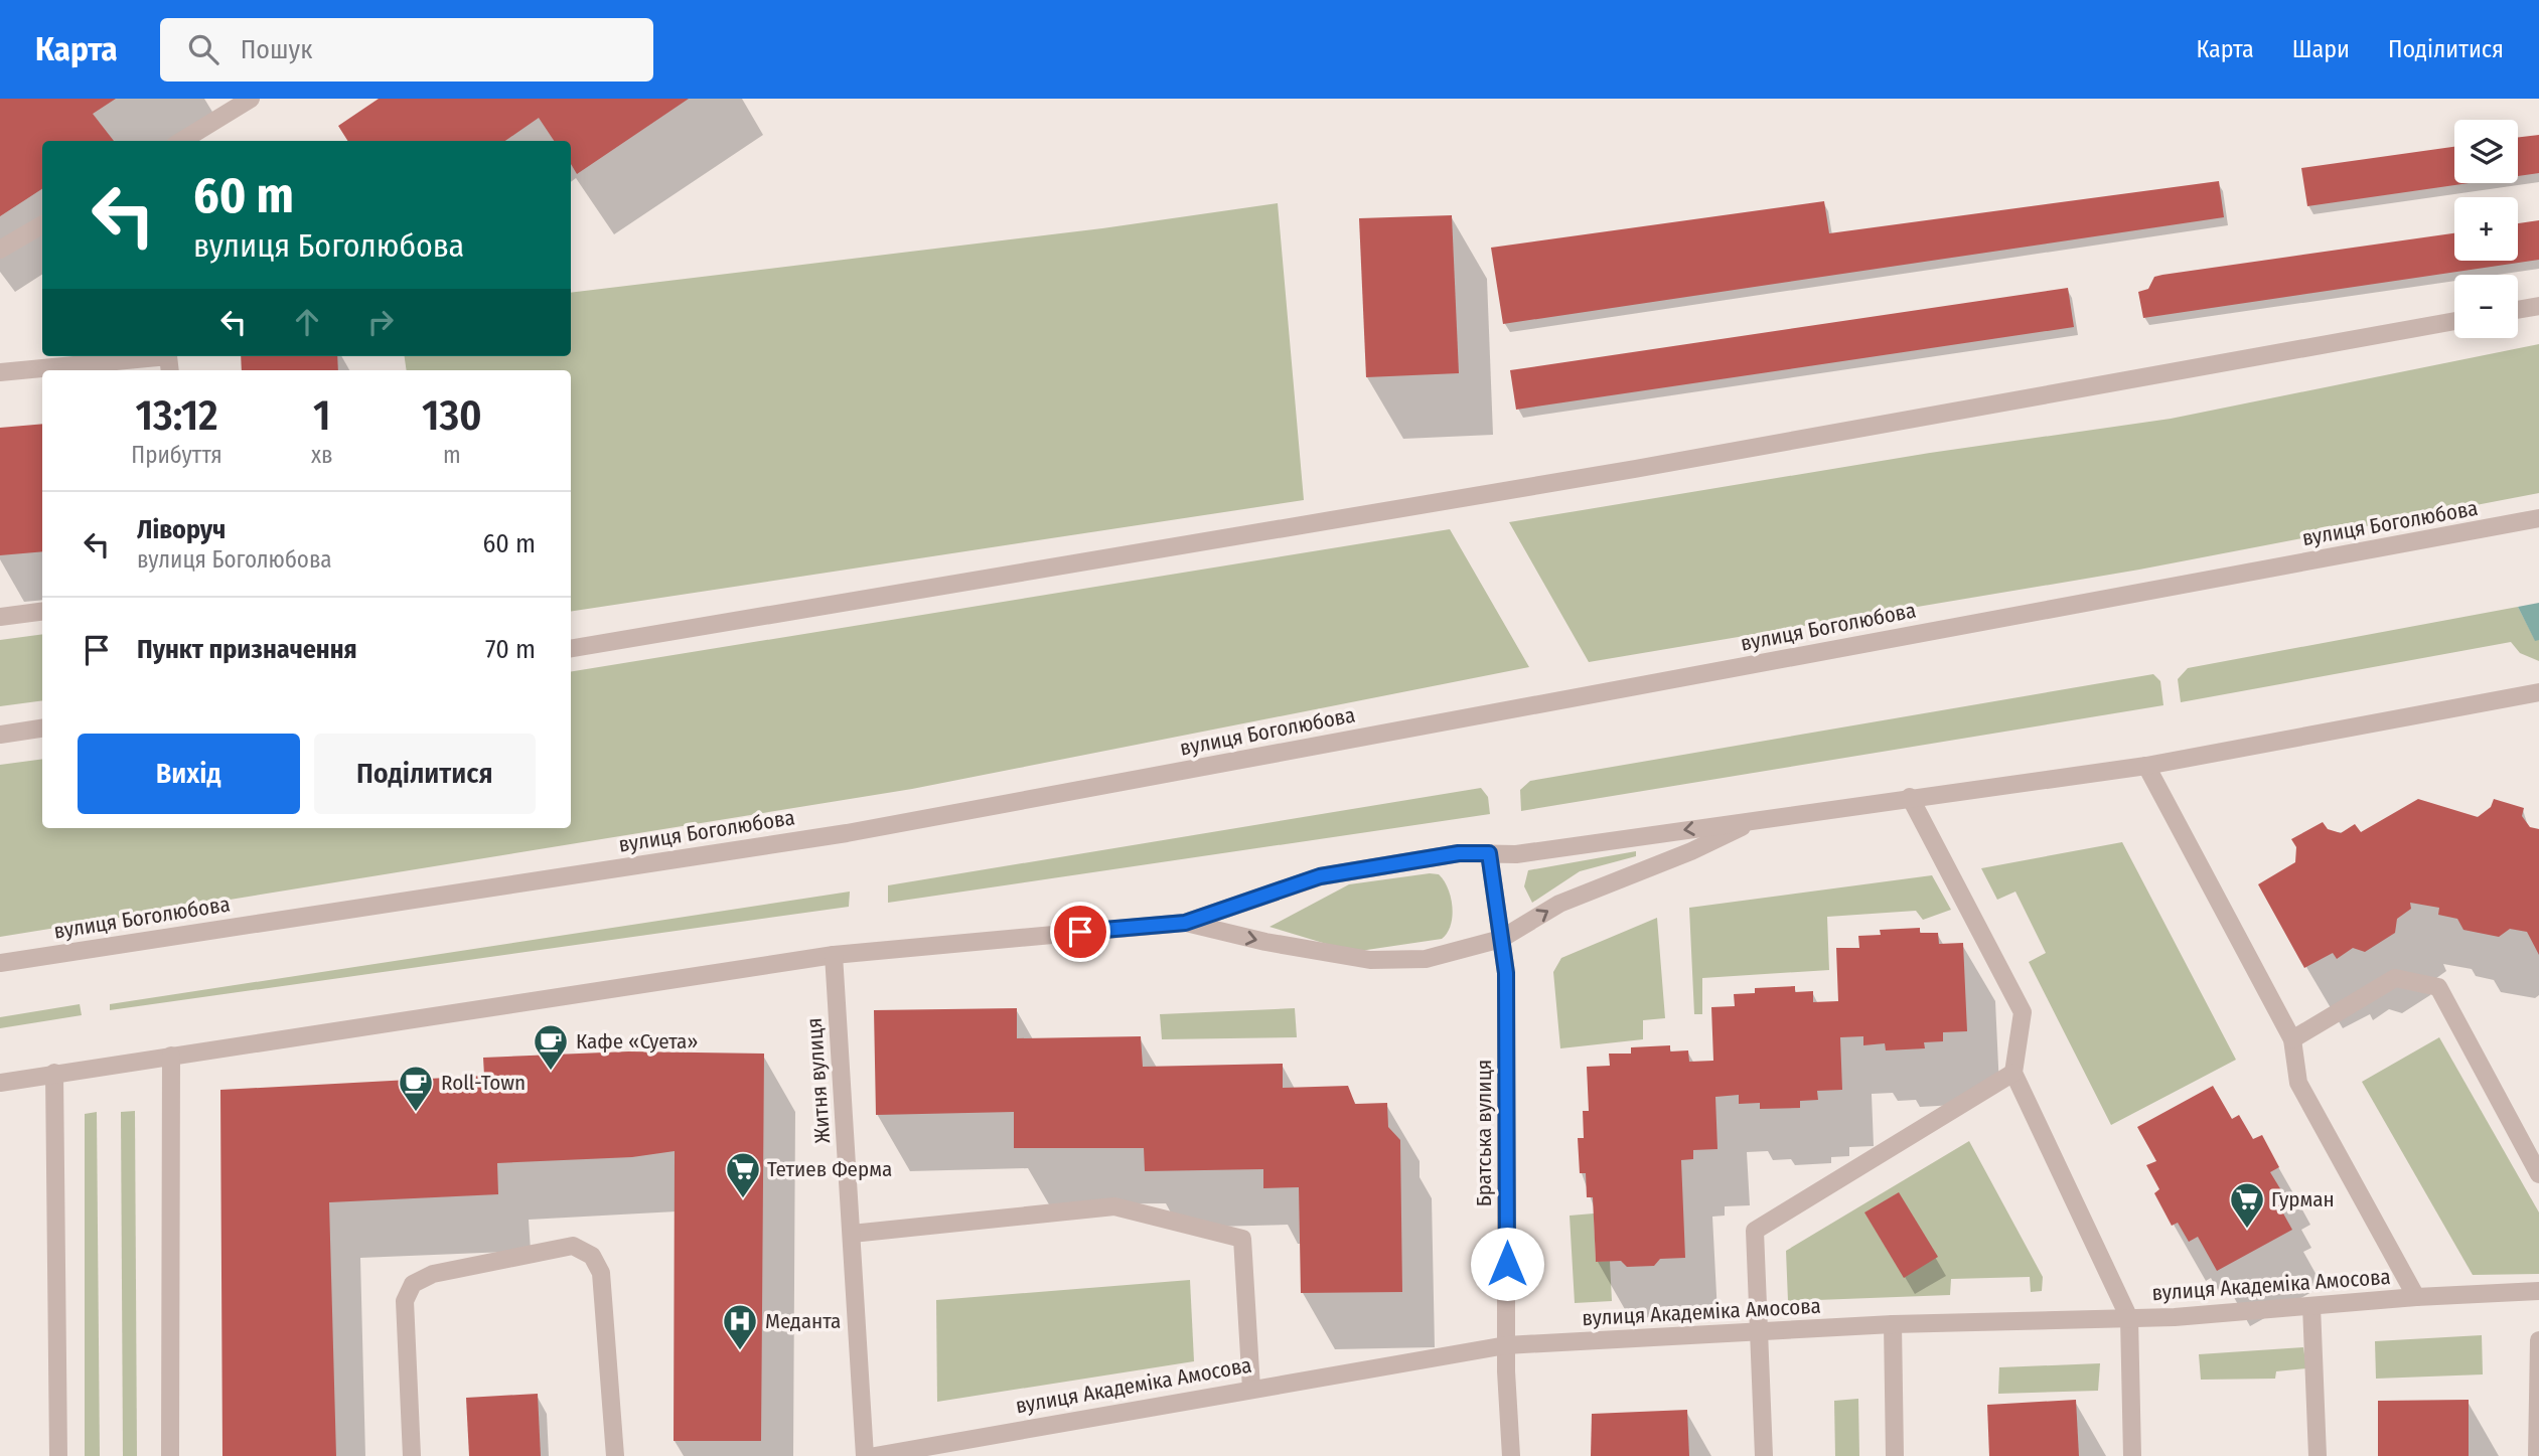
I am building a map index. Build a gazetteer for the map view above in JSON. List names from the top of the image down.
{
  "streets": {
    "street": [
      "вулиця Боголюбова",
      "Житня вулиця",
      "Братська вулиця",
      "вулиця Академіка Амосова"
    ]
  },
  "crossings": [
    ["Братська вулиця", "вулиця Академіка Амосова"]
  ],
  "places": {
    "cafe": ["Кафе «Суета»", "Roll-Town"],
    "supermarket": ["Тетиев Ферма", "Гурман"],
    "hospital": ["Меданта"]
  },
  "page": {
    "header": "Карта",
    "search": "Пошук",
    "nav": ["Карта", "Шари", "Поділитися"],
    "map_buttons": ["+", "−"],
    "turn": ["60 m", "вулиця Боголюбова"],
    "eta": [
      "13:12",
      "Прибуття",
      "1",
      "хв",
      "130",
      "m"
    ],
    "list": [
      {
        "name": "Ліворуч",
        "note": "вулиця Боголюбова",
        "value": "60 m"
      },
      {
        "name": "Пункт призначення",
        "value": "70 m"
      }
    ],
    "buttons": ["Вихід", "Поділитися"]
  }
}
